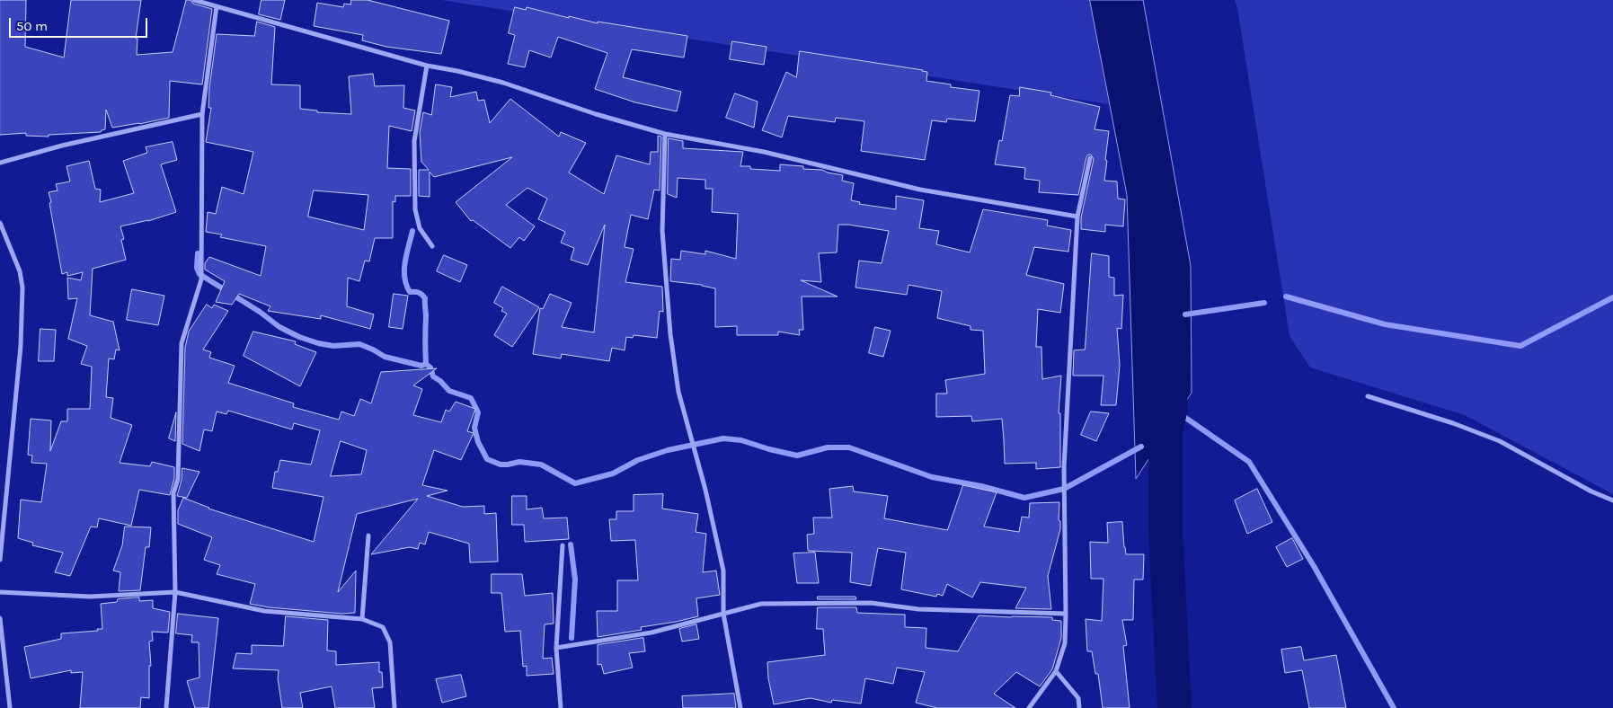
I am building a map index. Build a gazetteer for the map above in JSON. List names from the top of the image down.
{
  "scale_bar": "50 m"
}
